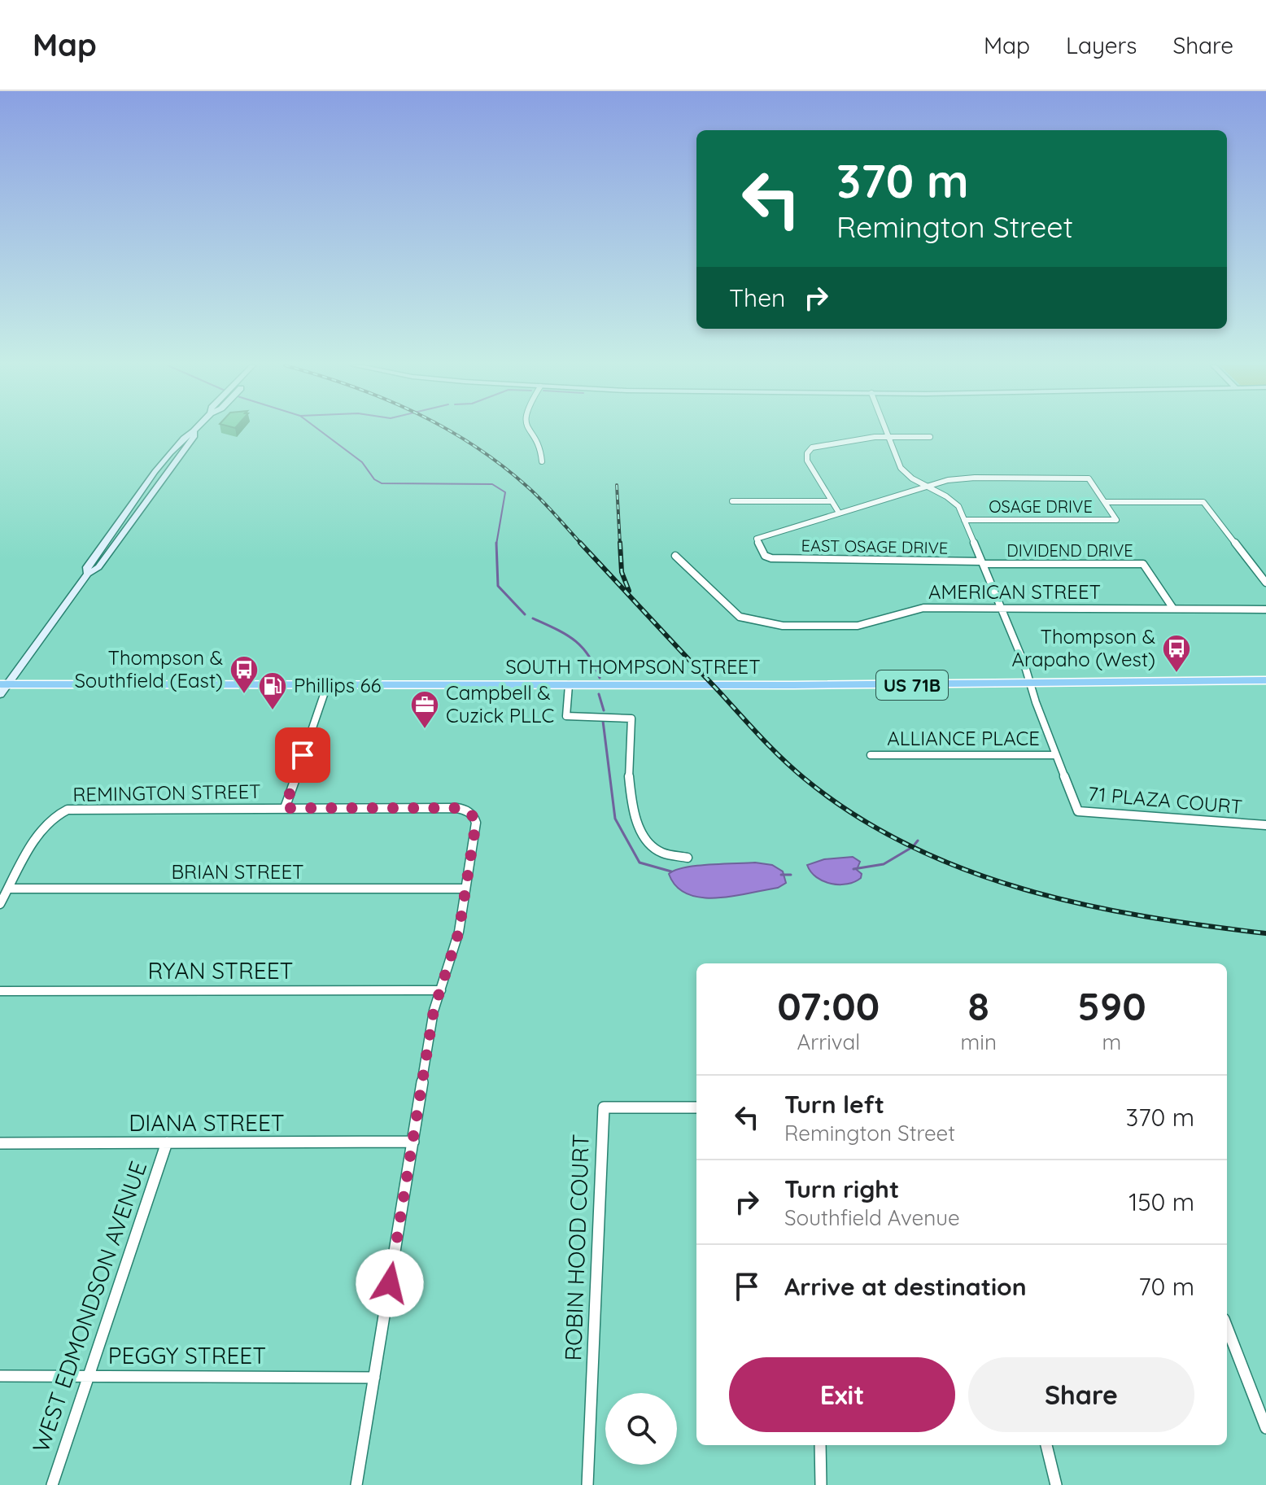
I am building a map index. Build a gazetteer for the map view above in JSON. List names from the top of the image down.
{
  "streets": {
    "highway": ["SOUTH THOMPSON STREET", "US 71B"],
    "street": [
      "OSAGE DRIVE",
      "EAST OSAGE DRIVE",
      "DIVIDEND DRIVE",
      "AMERICAN STREET",
      "ALLIANCE PLACE",
      "REMINGTON STREET",
      "71 PLAZA COURT",
      "BRIAN STREET",
      "RYAN STREET",
      "DIANA STREET",
      "ROBIN HOOD COURT",
      "WEST EDMONDSON AVENUE",
      "PEGGY STREET"
    ]
  },
  "crossings": [
    ["OSAGE DRIVE", "71 PLAZA COURT"],
    ["EAST OSAGE DRIVE", "DIVIDEND DRIVE"],
    ["EAST OSAGE DRIVE", "71 PLAZA COURT"],
    ["DIVIDEND DRIVE", "AMERICAN STREET"],
    ["DIVIDEND DRIVE", "71 PLAZA COURT"],
    ["AMERICAN STREET", "71 PLAZA COURT"],
    ["SOUTH THOMPSON STREET", "71 PLAZA COURT"],
    ["ALLIANCE PLACE", "71 PLAZA COURT"],
    ["REMINGTON STREET", "BRIAN STREET"],
    ["DIANA STREET", "WEST EDMONDSON AVENUE"],
    ["WEST EDMONDSON AVENUE", "PEGGY STREET"]
  ],
  "places": {
    "bus stop": ["Thompson & Arapaho (West)", "Thompson & Southfield (East)"],
    "fuel station": ["Phillips 66"],
    "office": ["Campbell & Cuzick PLLC"]
  },
  "page": {
    "header": "Map",
    "nav": ["Map", "Layers", "Share"],
    "turn": ["370 m", "Remington Street"],
    "then": "Then",
    "eta": [
      "07:00",
      "Arrival",
      "8",
      "min",
      "590",
      "m"
    ],
    "list": [
      {
        "name": "Turn left",
        "note": "Remington Street",
        "value": "370 m"
      },
      {
        "name": "Turn right",
        "note": "Southfield Avenue",
        "value": "150 m"
      },
      {
        "name": "Arrive at destination",
        "value": "70 m"
      }
    ],
    "buttons": ["Exit", "Share"]
  }
}
